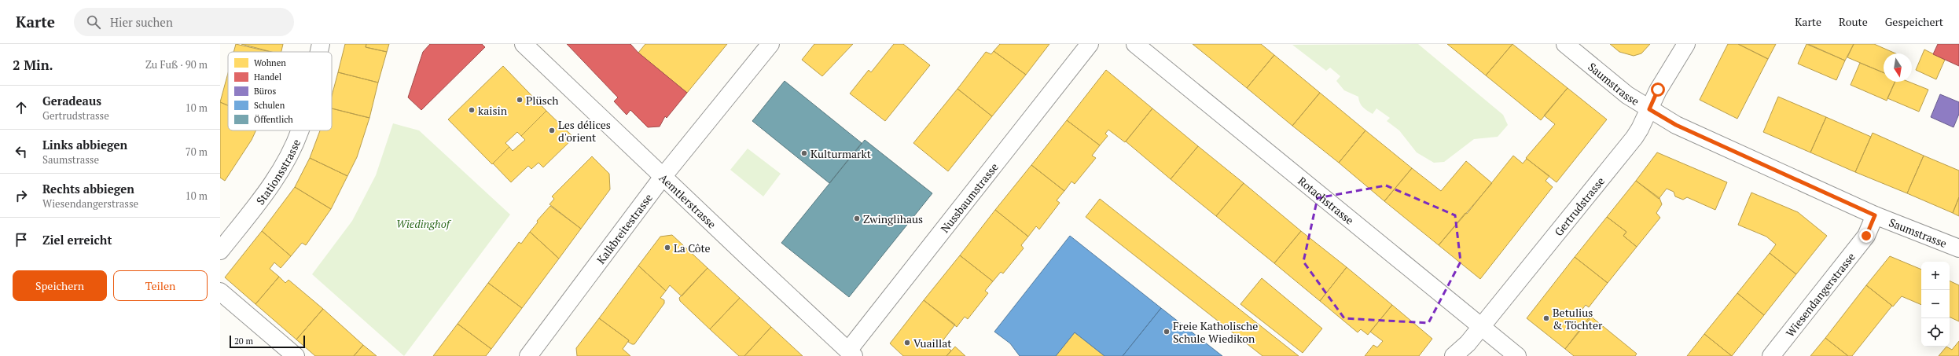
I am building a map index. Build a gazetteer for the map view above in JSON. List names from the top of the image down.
{
  "streets": {
    "street": [
      "Saumstrasse",
      "Stationsstrasse",
      "Nussbaumstrasse",
      "Rotachstrasse",
      "Aemtlerstrasse",
      "Gertrudstrasse",
      "Kalkbreitestrasse",
      "Wiesendangerstrasse"
    ]
  },
  "crossings": [
    ["Saumstrasse", "Gertrudstrasse"],
    ["Saumstrasse", "Wiesendangerstrasse"],
    ["Nussbaumstrasse", "Aemtlerstrasse"],
    ["Rotachstrasse", "Gertrudstrasse"],
    ["Aemtlerstrasse", "Kalkbreitestrasse"]
  ],
  "parks": ["Wiedinghof"],
  "places": [
    "Plüsch",
    "kaisin",
    "Les délices d'orient",
    "Kulturmarkt",
    "Zwinglihaus",
    "La Côte",
    "Betulius & Töchter",
    "Freie Katholische Schule Wiedikon",
    "Vuaillat"
  ],
  "legend": [
    "Wohnen",
    "Handel",
    "Büros",
    "Schulen",
    "Öffentlich"
  ],
  "scale_bar": "20 m",
  "north": "bottom",
  "page": {
    "header": "Karte",
    "search": "Hier suchen",
    "nav": ["Karte", "Route", "Gespeichert"],
    "heading": ["2 Min.", "Zu Fuß · 90 m"],
    "list": [
      ["Geradeaus", "Gertrudstrasse", "10 m"],
      ["Links abbiegen", "Saumstrasse", "70 m"],
      ["Rechts abbiegen", "Wiesendangerstrasse", "10 m"],
      "Ziel erreicht"
    ],
    "buttons": ["Speichern", "Teilen"],
    "map_buttons": ["+", "−"],
    "scale": "20 m"
  }
}
